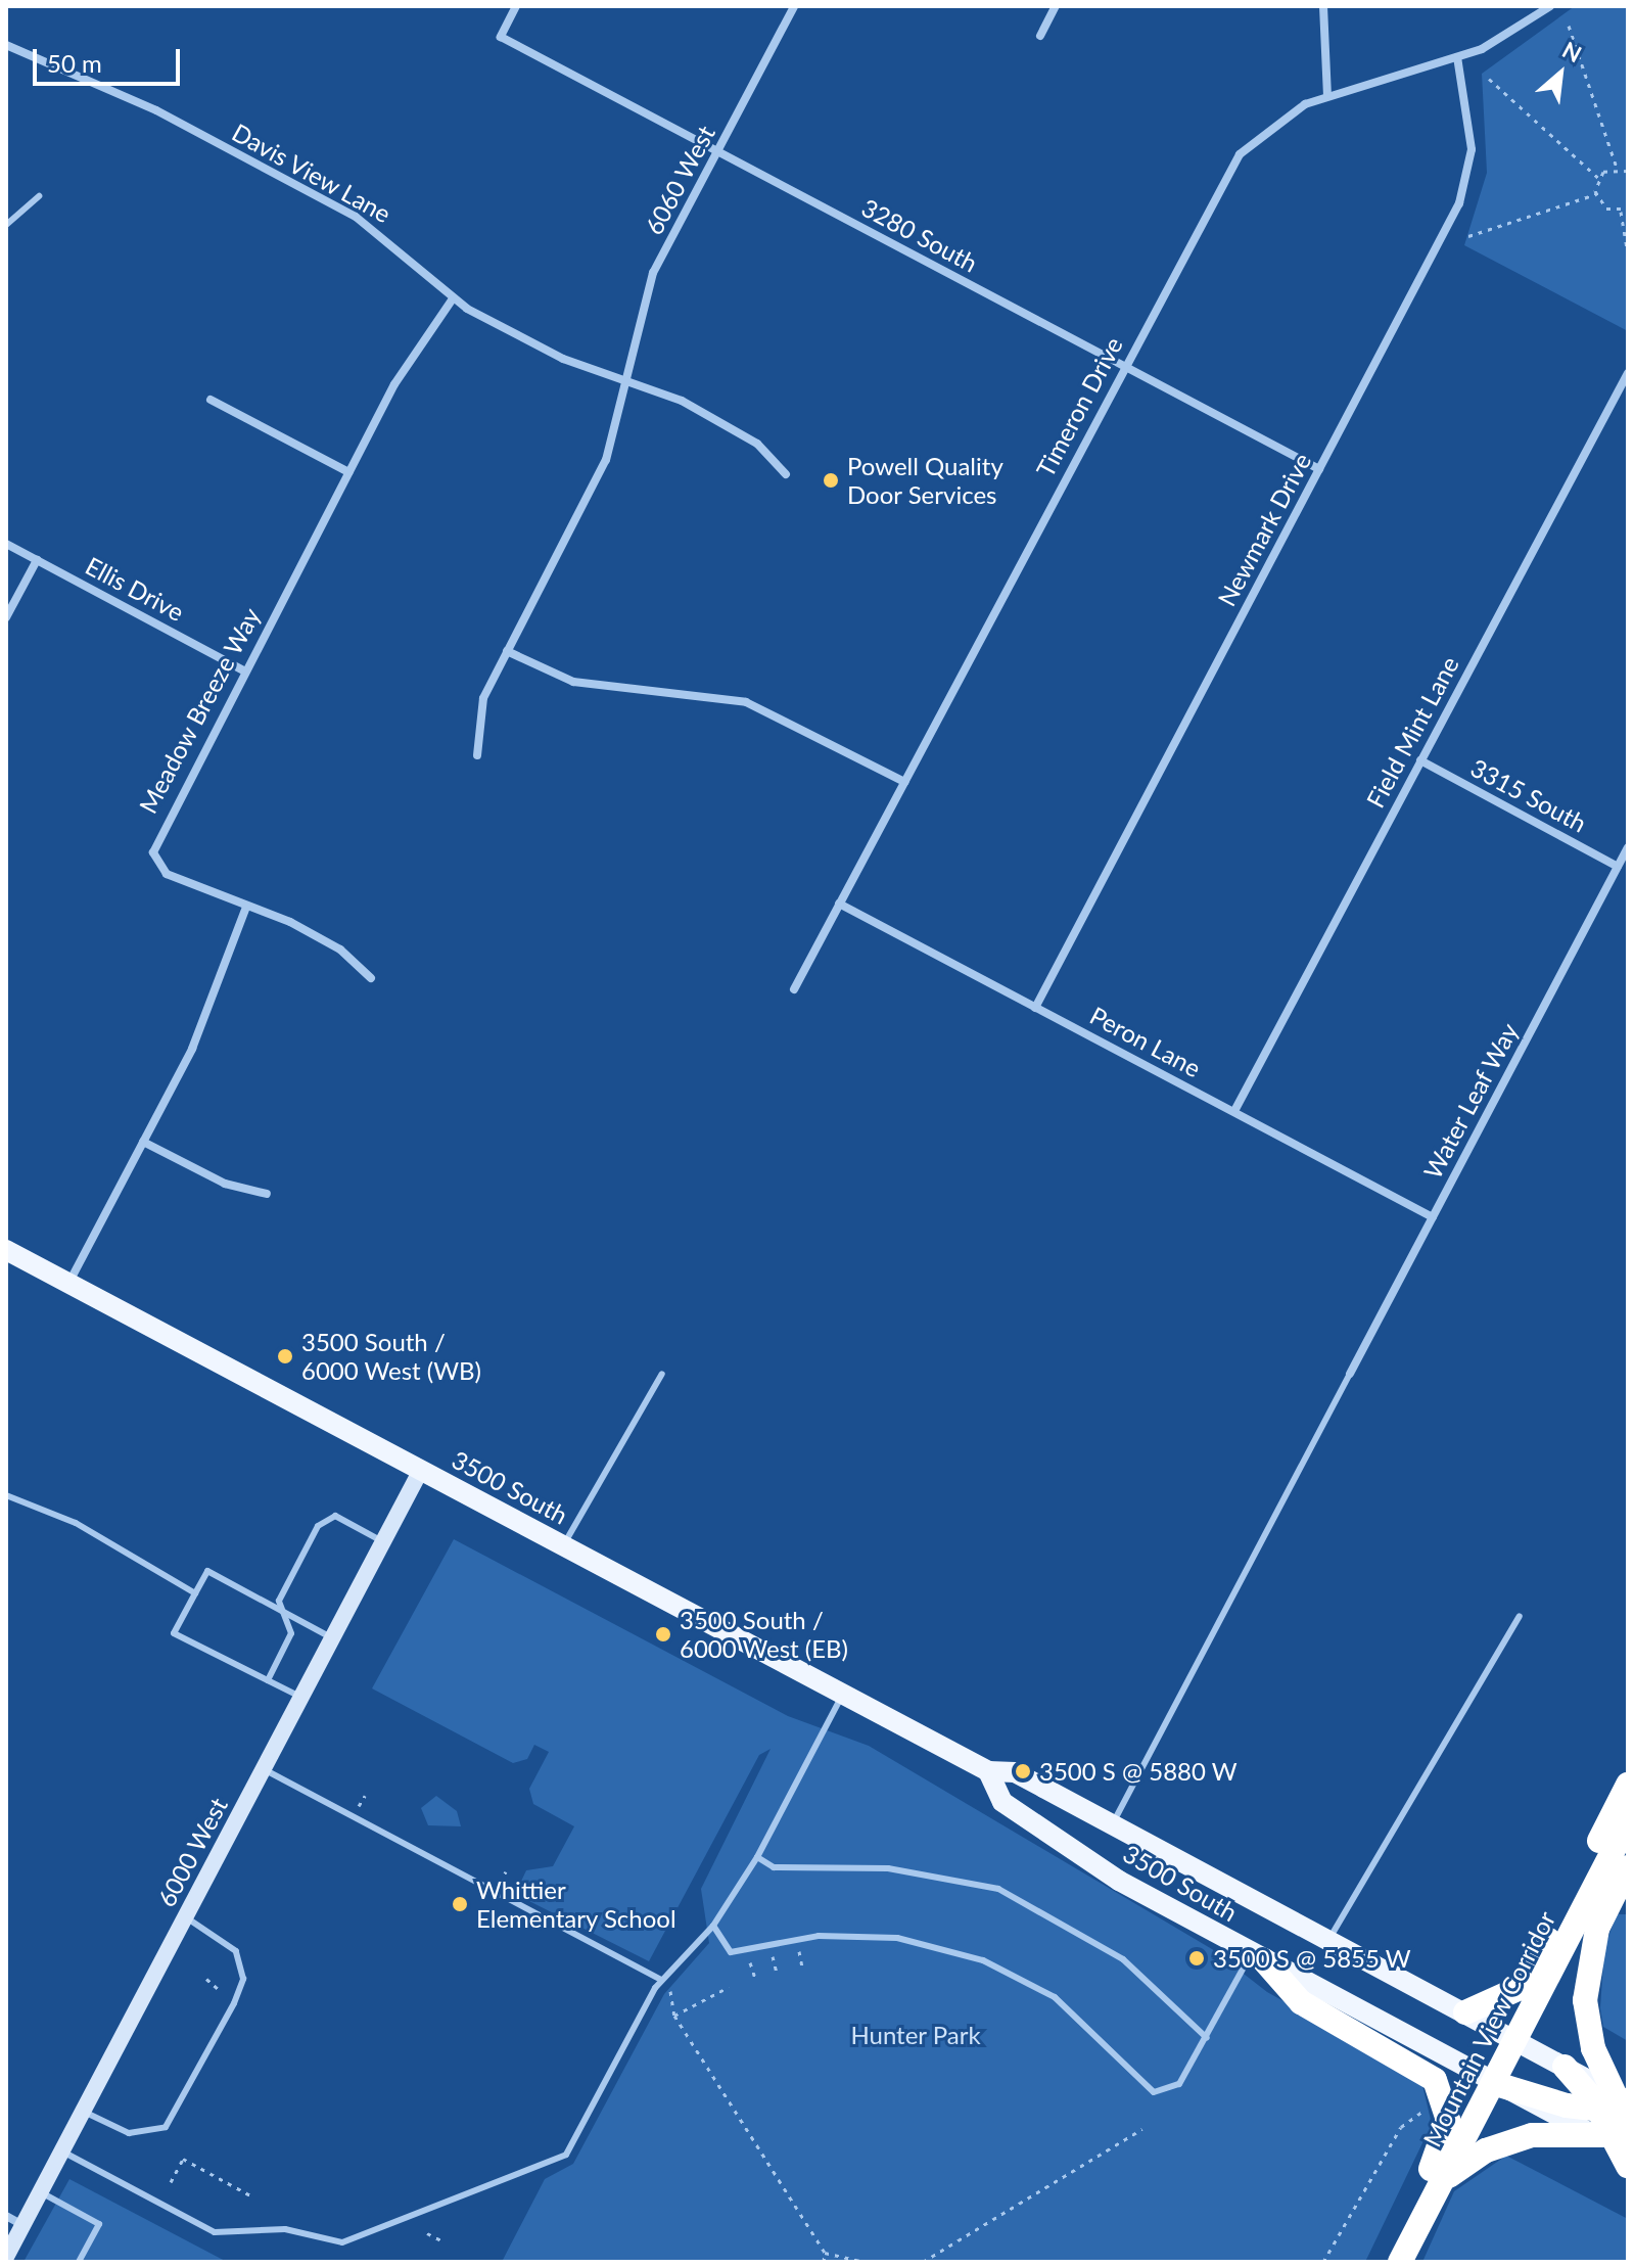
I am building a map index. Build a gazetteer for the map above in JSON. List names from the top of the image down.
{
  "streets": {
    "highway": ["Mountain View Corridor"],
    "main road": ["3500 South"],
    "street": [
      "Davis View Lane",
      "6060 West",
      "3280 South",
      "Timeron Drive",
      "Newmark Drive",
      "Ellis Drive",
      "Meadow Breeze Way",
      "Field Mint Lane",
      "3315 South",
      "Peron Lane",
      "Water Leaf Way",
      "6000 West"
    ]
  },
  "crossings": [
    ["Davis View Lane", "6060 West"],
    ["Davis View Lane", "Meadow Breeze Way"],
    ["6060 West", "3280 South"],
    ["3280 South", "Timeron Drive"],
    ["3280 South", "Newmark Drive"],
    ["Timeron Drive", "Newmark Drive"],
    ["Timeron Drive", "Peron Lane"],
    ["Newmark Drive", "Peron Lane"],
    ["Ellis Drive", "Meadow Breeze Way"],
    ["Field Mint Lane", "3315 South"],
    ["Field Mint Lane", "Peron Lane"],
    ["3315 South", "Water Leaf Way"],
    ["Peron Lane", "Water Leaf Way"],
    ["3500 South", "6000 West"],
    ["3500 South", "Mountain View Corridor"]
  ],
  "parks": ["Hunter Park"],
  "places": [
    "Powell Quality Door Services",
    "3500 South / 6000 West (WB)",
    "3500 South / 6000 West (EB)",
    "3500 S @ 5880 W",
    "Whittier Elementary School",
    "3500 S @ 5855 W"
  ],
  "scale_bar": "50 m",
  "north": "top right"
}
